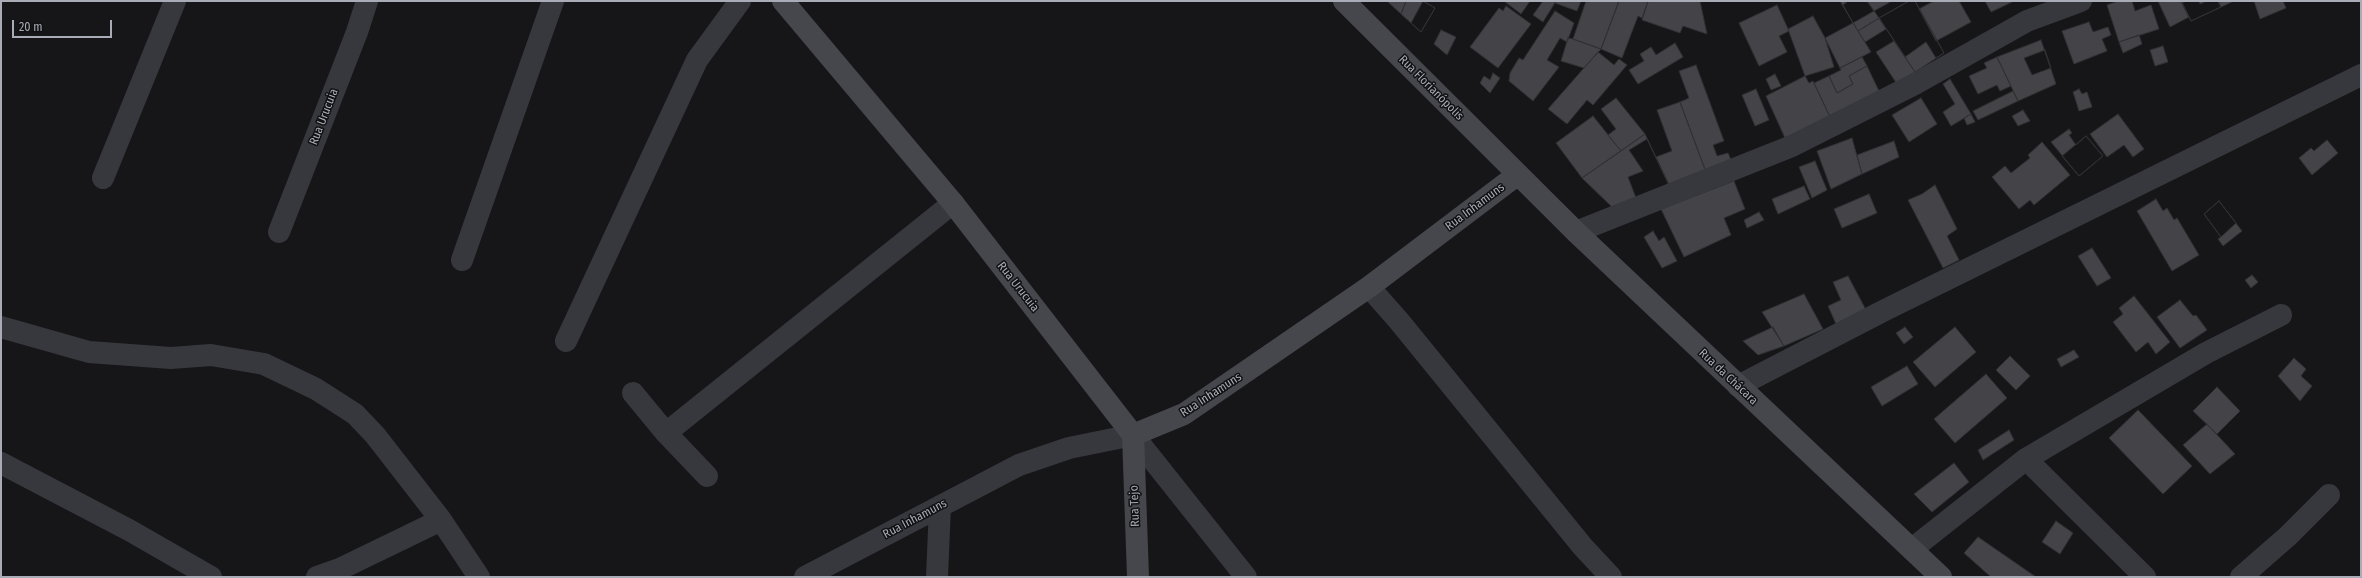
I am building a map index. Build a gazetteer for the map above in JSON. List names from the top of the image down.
{
  "streets": {
    "street": [
      "Rua Florianópolis",
      "Rua Urucuia",
      "Rua Inhamuns",
      "Rua da Chácara",
      "Rua Tejo"
    ]
  },
  "crossings": [
    ["Rua Florianópolis", "Rua Inhamuns"],
    ["Rua Florianópolis", "Rua da Chácara"],
    ["Rua Urucuia", "Rua Inhamuns"],
    ["Rua Urucuia", "Rua Tejo"],
    ["Rua Inhamuns", "Rua da Chácara"],
    ["Rua Inhamuns", "Rua Tejo"]
  ],
  "scale_bar": "20 m"
}
